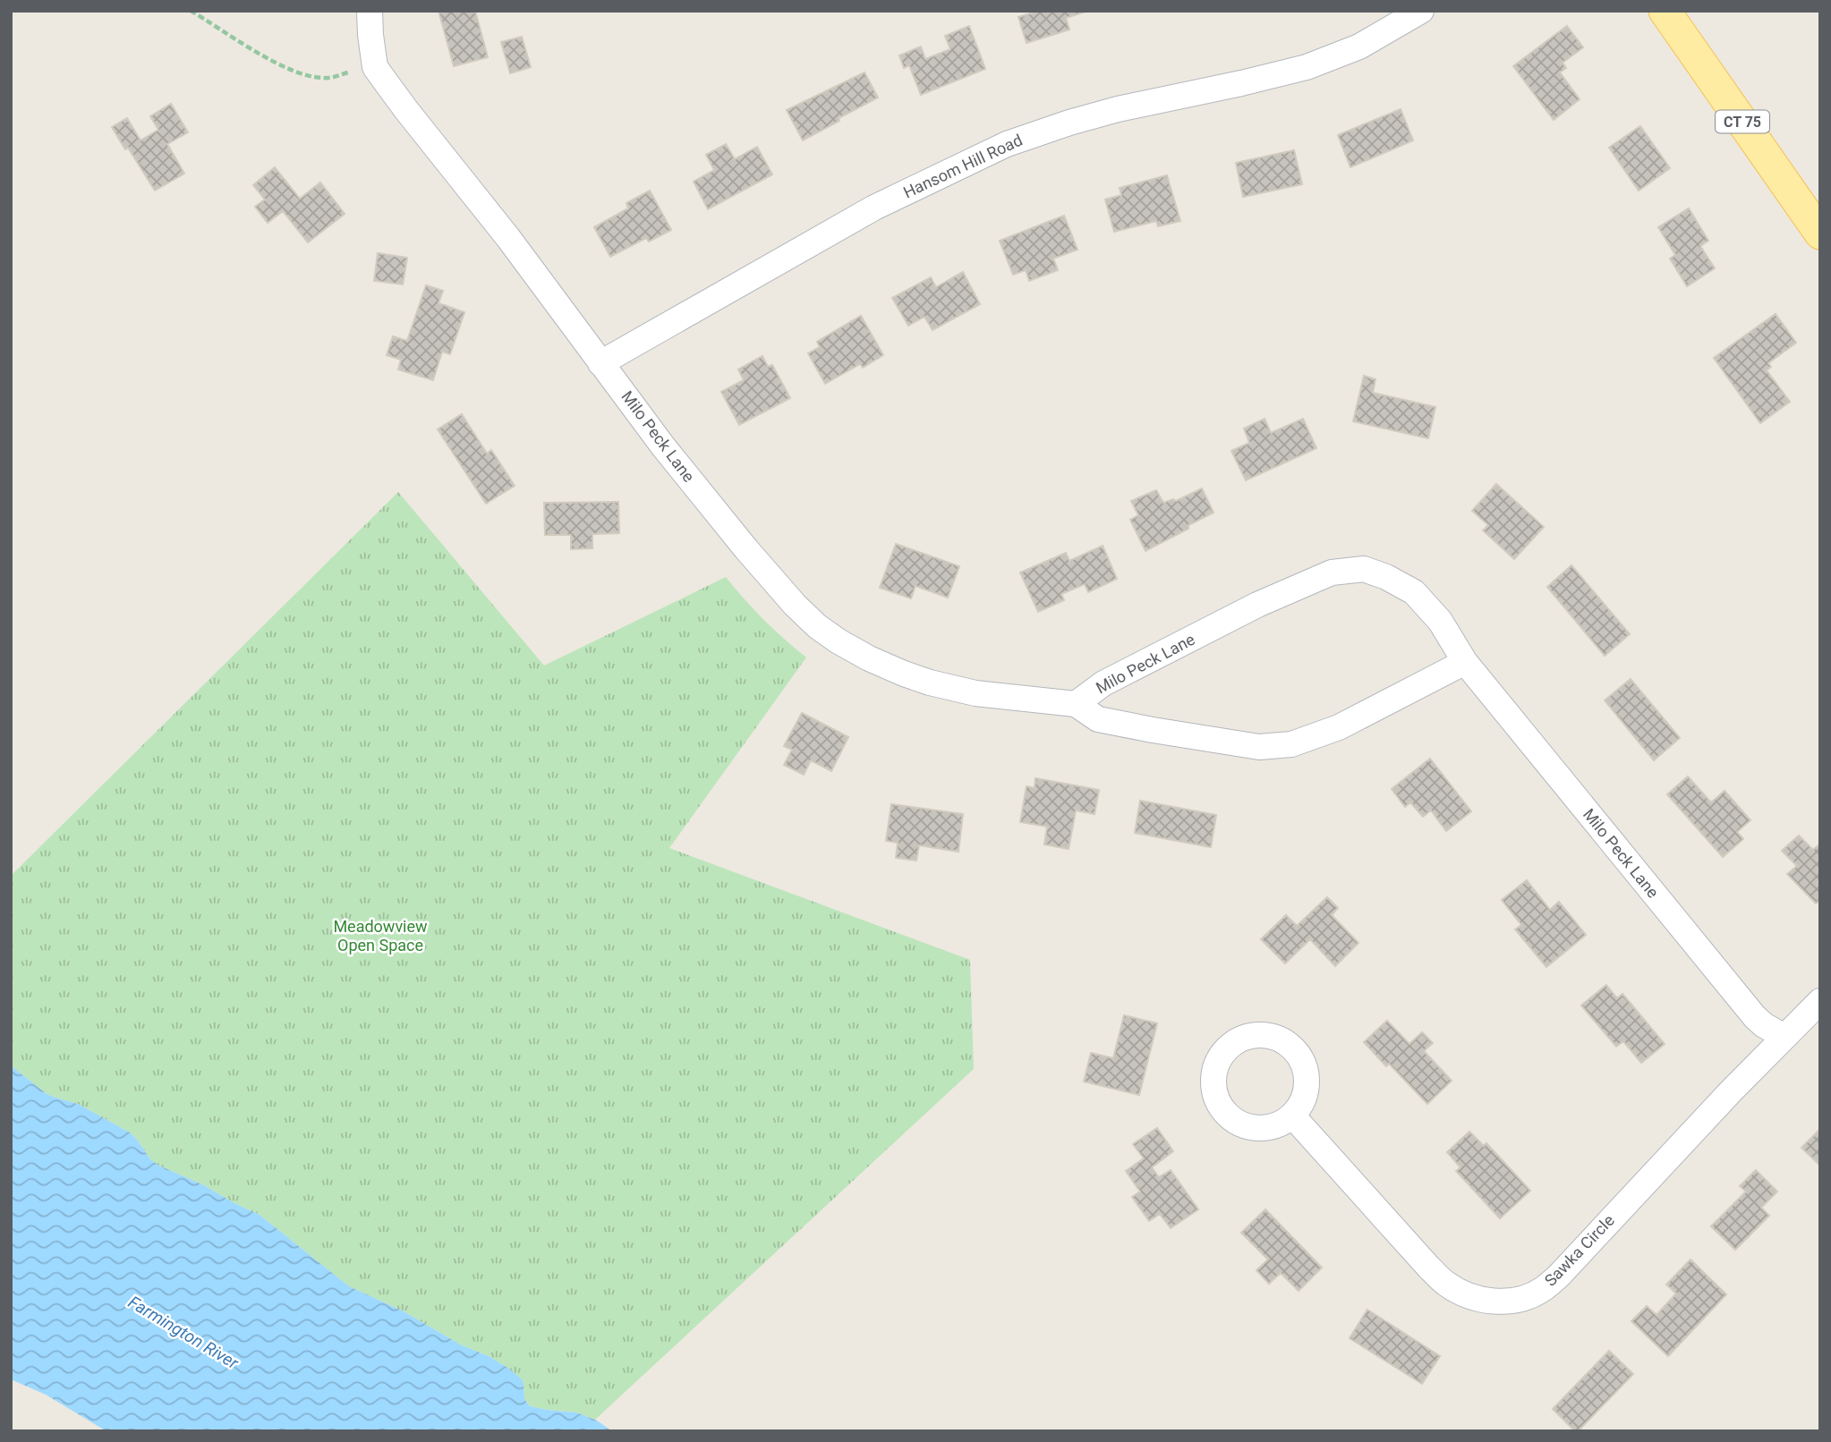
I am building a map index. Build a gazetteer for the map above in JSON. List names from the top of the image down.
{
  "streets": {
    "main road": ["CT 75"],
    "street": ["Hansom Hill Road", "Milo Peck Lane", "Sawka Circle"]
  },
  "crossings": [
    ["Hansom Hill Road", "Milo Peck Lane"],
    ["Milo Peck Lane", "Sawka Circle"]
  ],
  "water": ["Farmington River"],
  "parks": ["Meadowview Open Space"]
}
